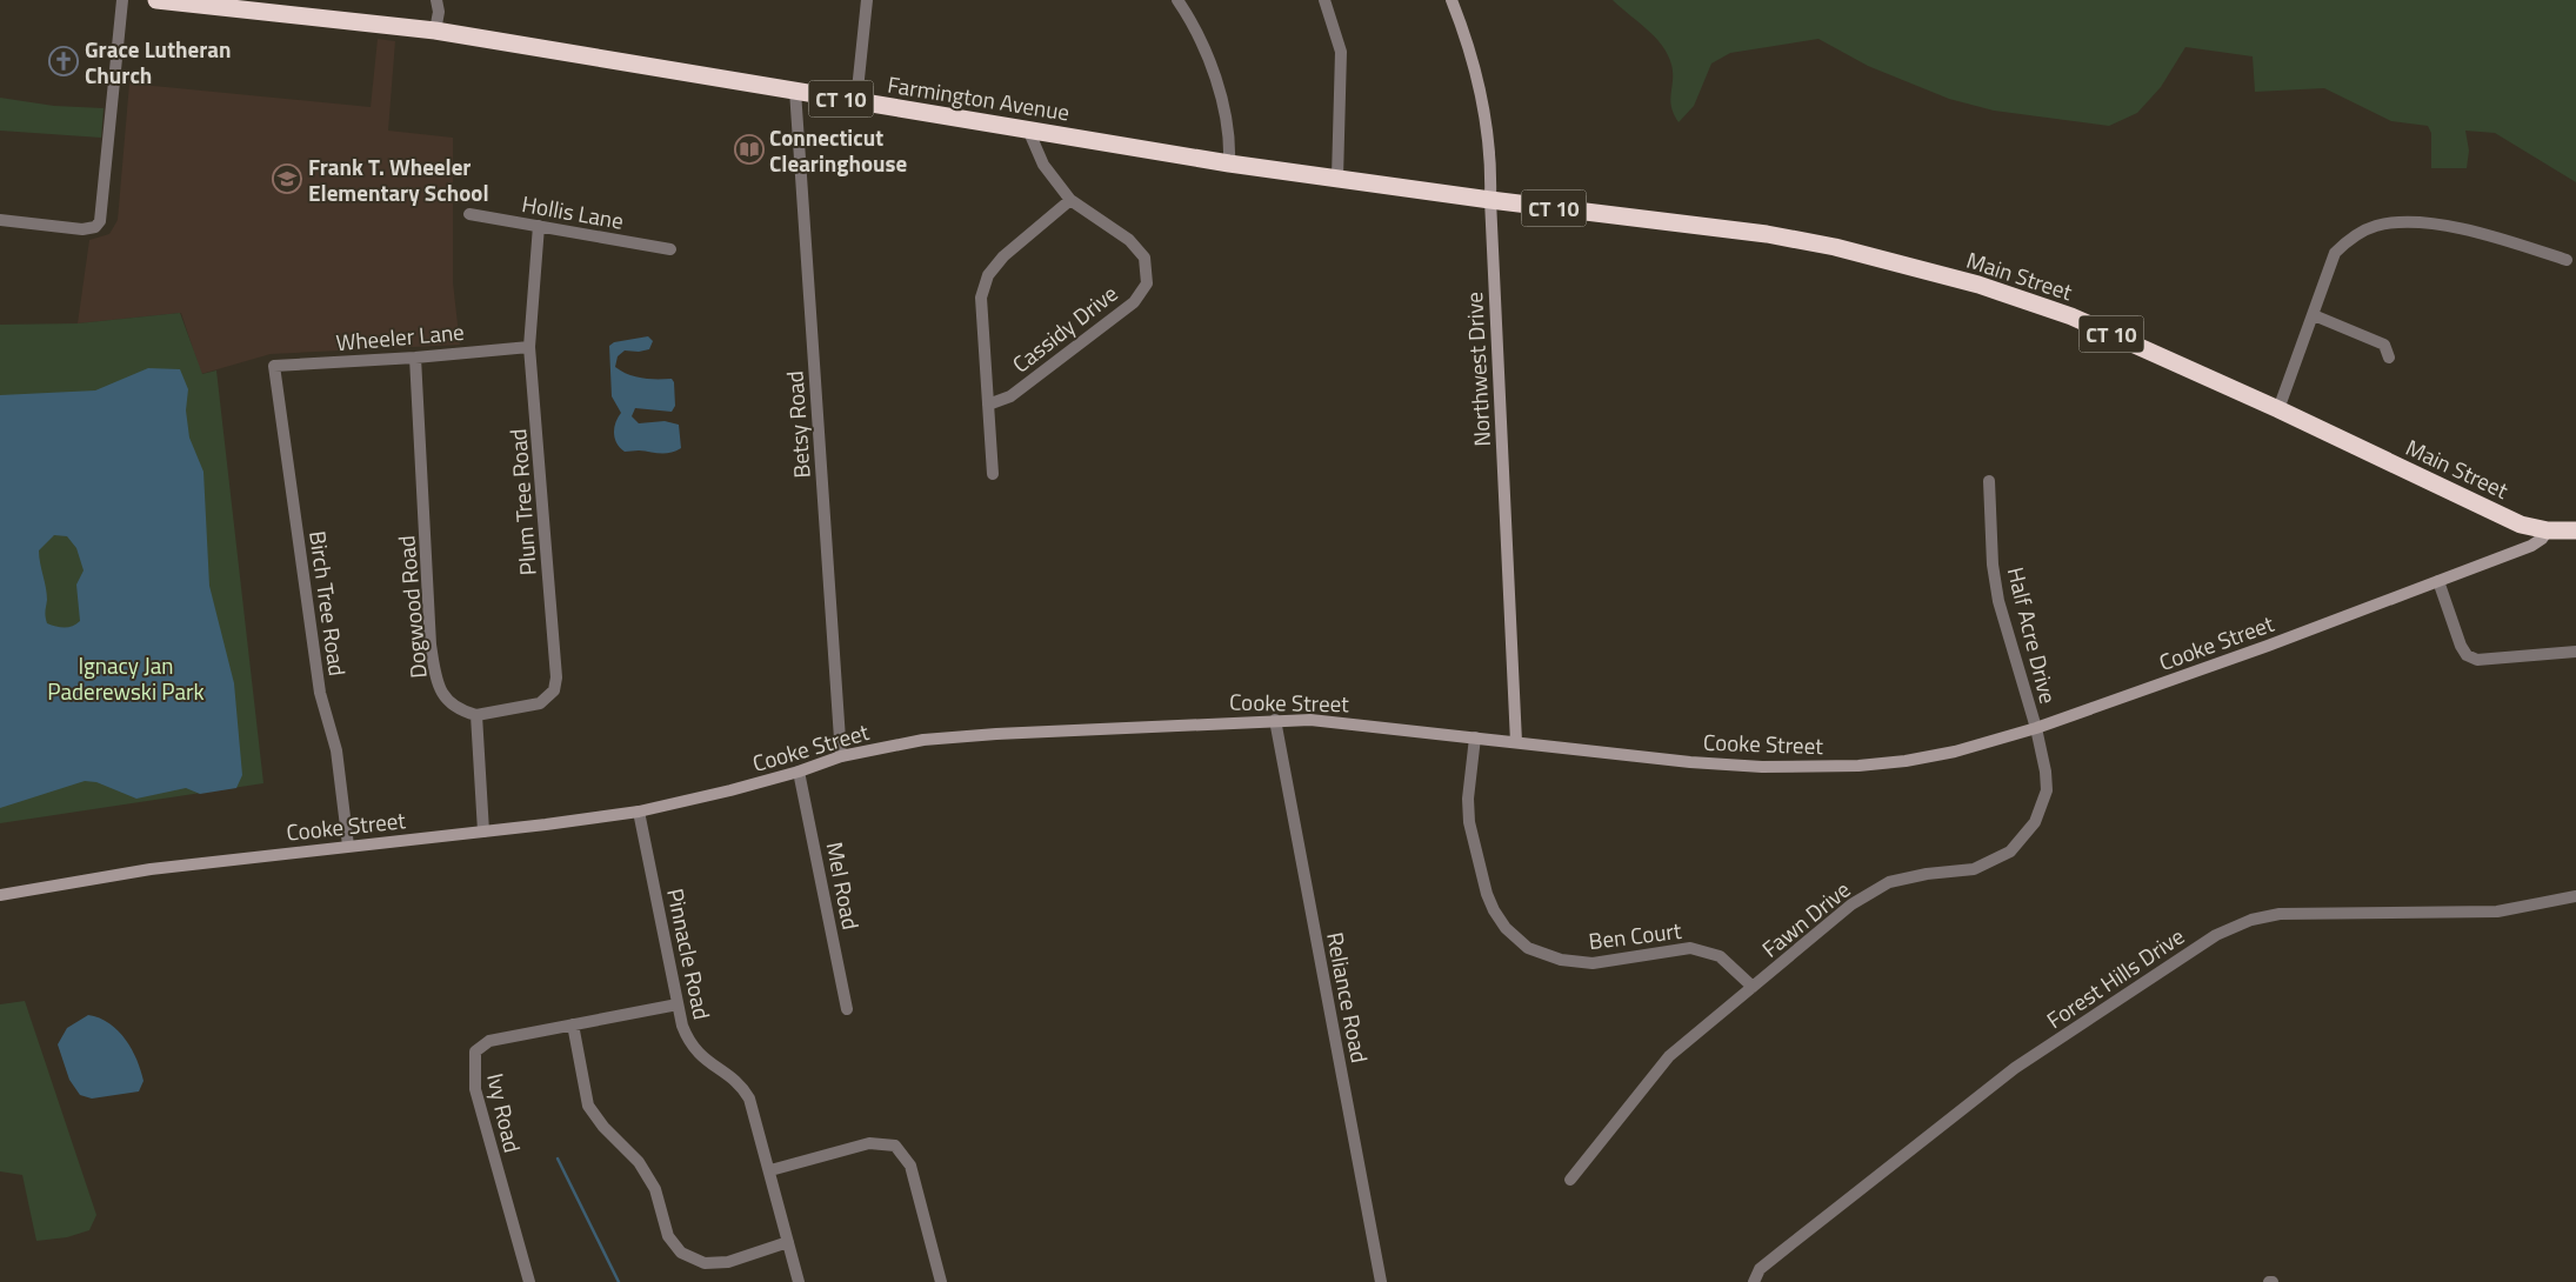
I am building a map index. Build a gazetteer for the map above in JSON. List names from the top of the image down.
{
  "streets": {
    "highway": ["Farmington Avenue", "CT 10", "Main Street"],
    "main road": ["Northwest Drive", "Cooke Street"],
    "street": [
      "Hollis Lane",
      "Cassidy Drive",
      "Wheeler Lane",
      "Betsy Road",
      "Plum Tree Road",
      "Birch Tree Road",
      "Dogwood Road",
      "Half Acre Drive",
      "Mel Road",
      "Fawn Drive",
      "Ben Court",
      "Pinnacle Road",
      "Forest Hills Drive",
      "Reliance Road",
      "Ivy Road"
    ]
  },
  "crossings": [
    ["Farmington Avenue", "Main Street"],
    ["Farmington Avenue", "Cassidy Drive"],
    ["Farmington Avenue", "Northwest Drive"],
    ["Farmington Avenue", "Betsy Road"],
    ["Hollis Lane", "Plum Tree Road"],
    ["Main Street", "Cooke Street"],
    ["Wheeler Lane", "Plum Tree Road"],
    ["Wheeler Lane", "Birch Tree Road"],
    ["Wheeler Lane", "Dogwood Road"],
    ["Northwest Drive", "Cooke Street"],
    ["Betsy Road", "Cooke Street"],
    ["Plum Tree Road", "Dogwood Road"],
    ["Birch Tree Road", "Cooke Street"],
    ["Half Acre Drive", "Cooke Street"],
    ["Half Acre Drive", "Fawn Drive"],
    ["Cooke Street", "Mel Road"],
    ["Cooke Street", "Fawn Drive"],
    ["Cooke Street", "Ben Court"],
    ["Cooke Street", "Pinnacle Road"],
    ["Cooke Street", "Reliance Road"],
    ["Fawn Drive", "Ben Court"],
    ["Pinnacle Road", "Ivy Road"]
  ],
  "parks": ["Ignacy Jan Paderewski Park"],
  "places": {
    "church": ["Grace Lutheran Church"],
    "library": ["Connecticut Clearinghouse"],
    "school or university": ["Frank T. Wheeler Elementary School"]
  }
}
